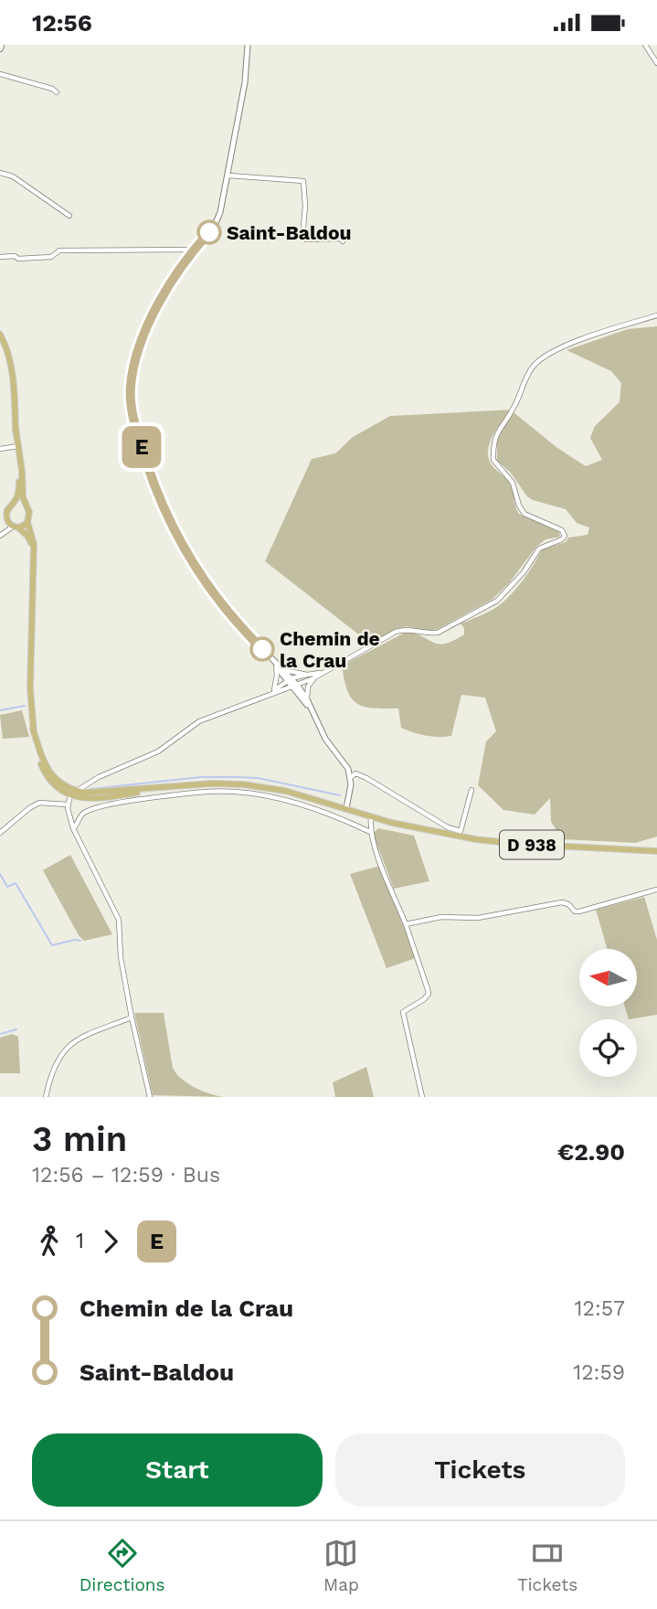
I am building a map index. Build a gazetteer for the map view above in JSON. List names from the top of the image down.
{
  "streets": {
    "main road": ["D 938"]
  },
  "places": ["Saint-Baldou", "Chemin de la Crau"],
  "lines": ["bus line E"],
  "north": "left",
  "page": {
    "status": "12:56",
    "on_map": "E",
    "heading": ["3 min", "12:56 – 12:59 · Bus", "€2.90"],
    "legs": ["1", "E"],
    "list": [
      {
        "name": "Chemin de la Crau",
        "value": "12:57"
      },
      {
        "name": "Saint-Baldou",
        "value": "12:59"
      }
    ],
    "buttons": ["Start", "Tickets"],
    "tabs": ["Directions", "Map", "Tickets"]
  }
}
